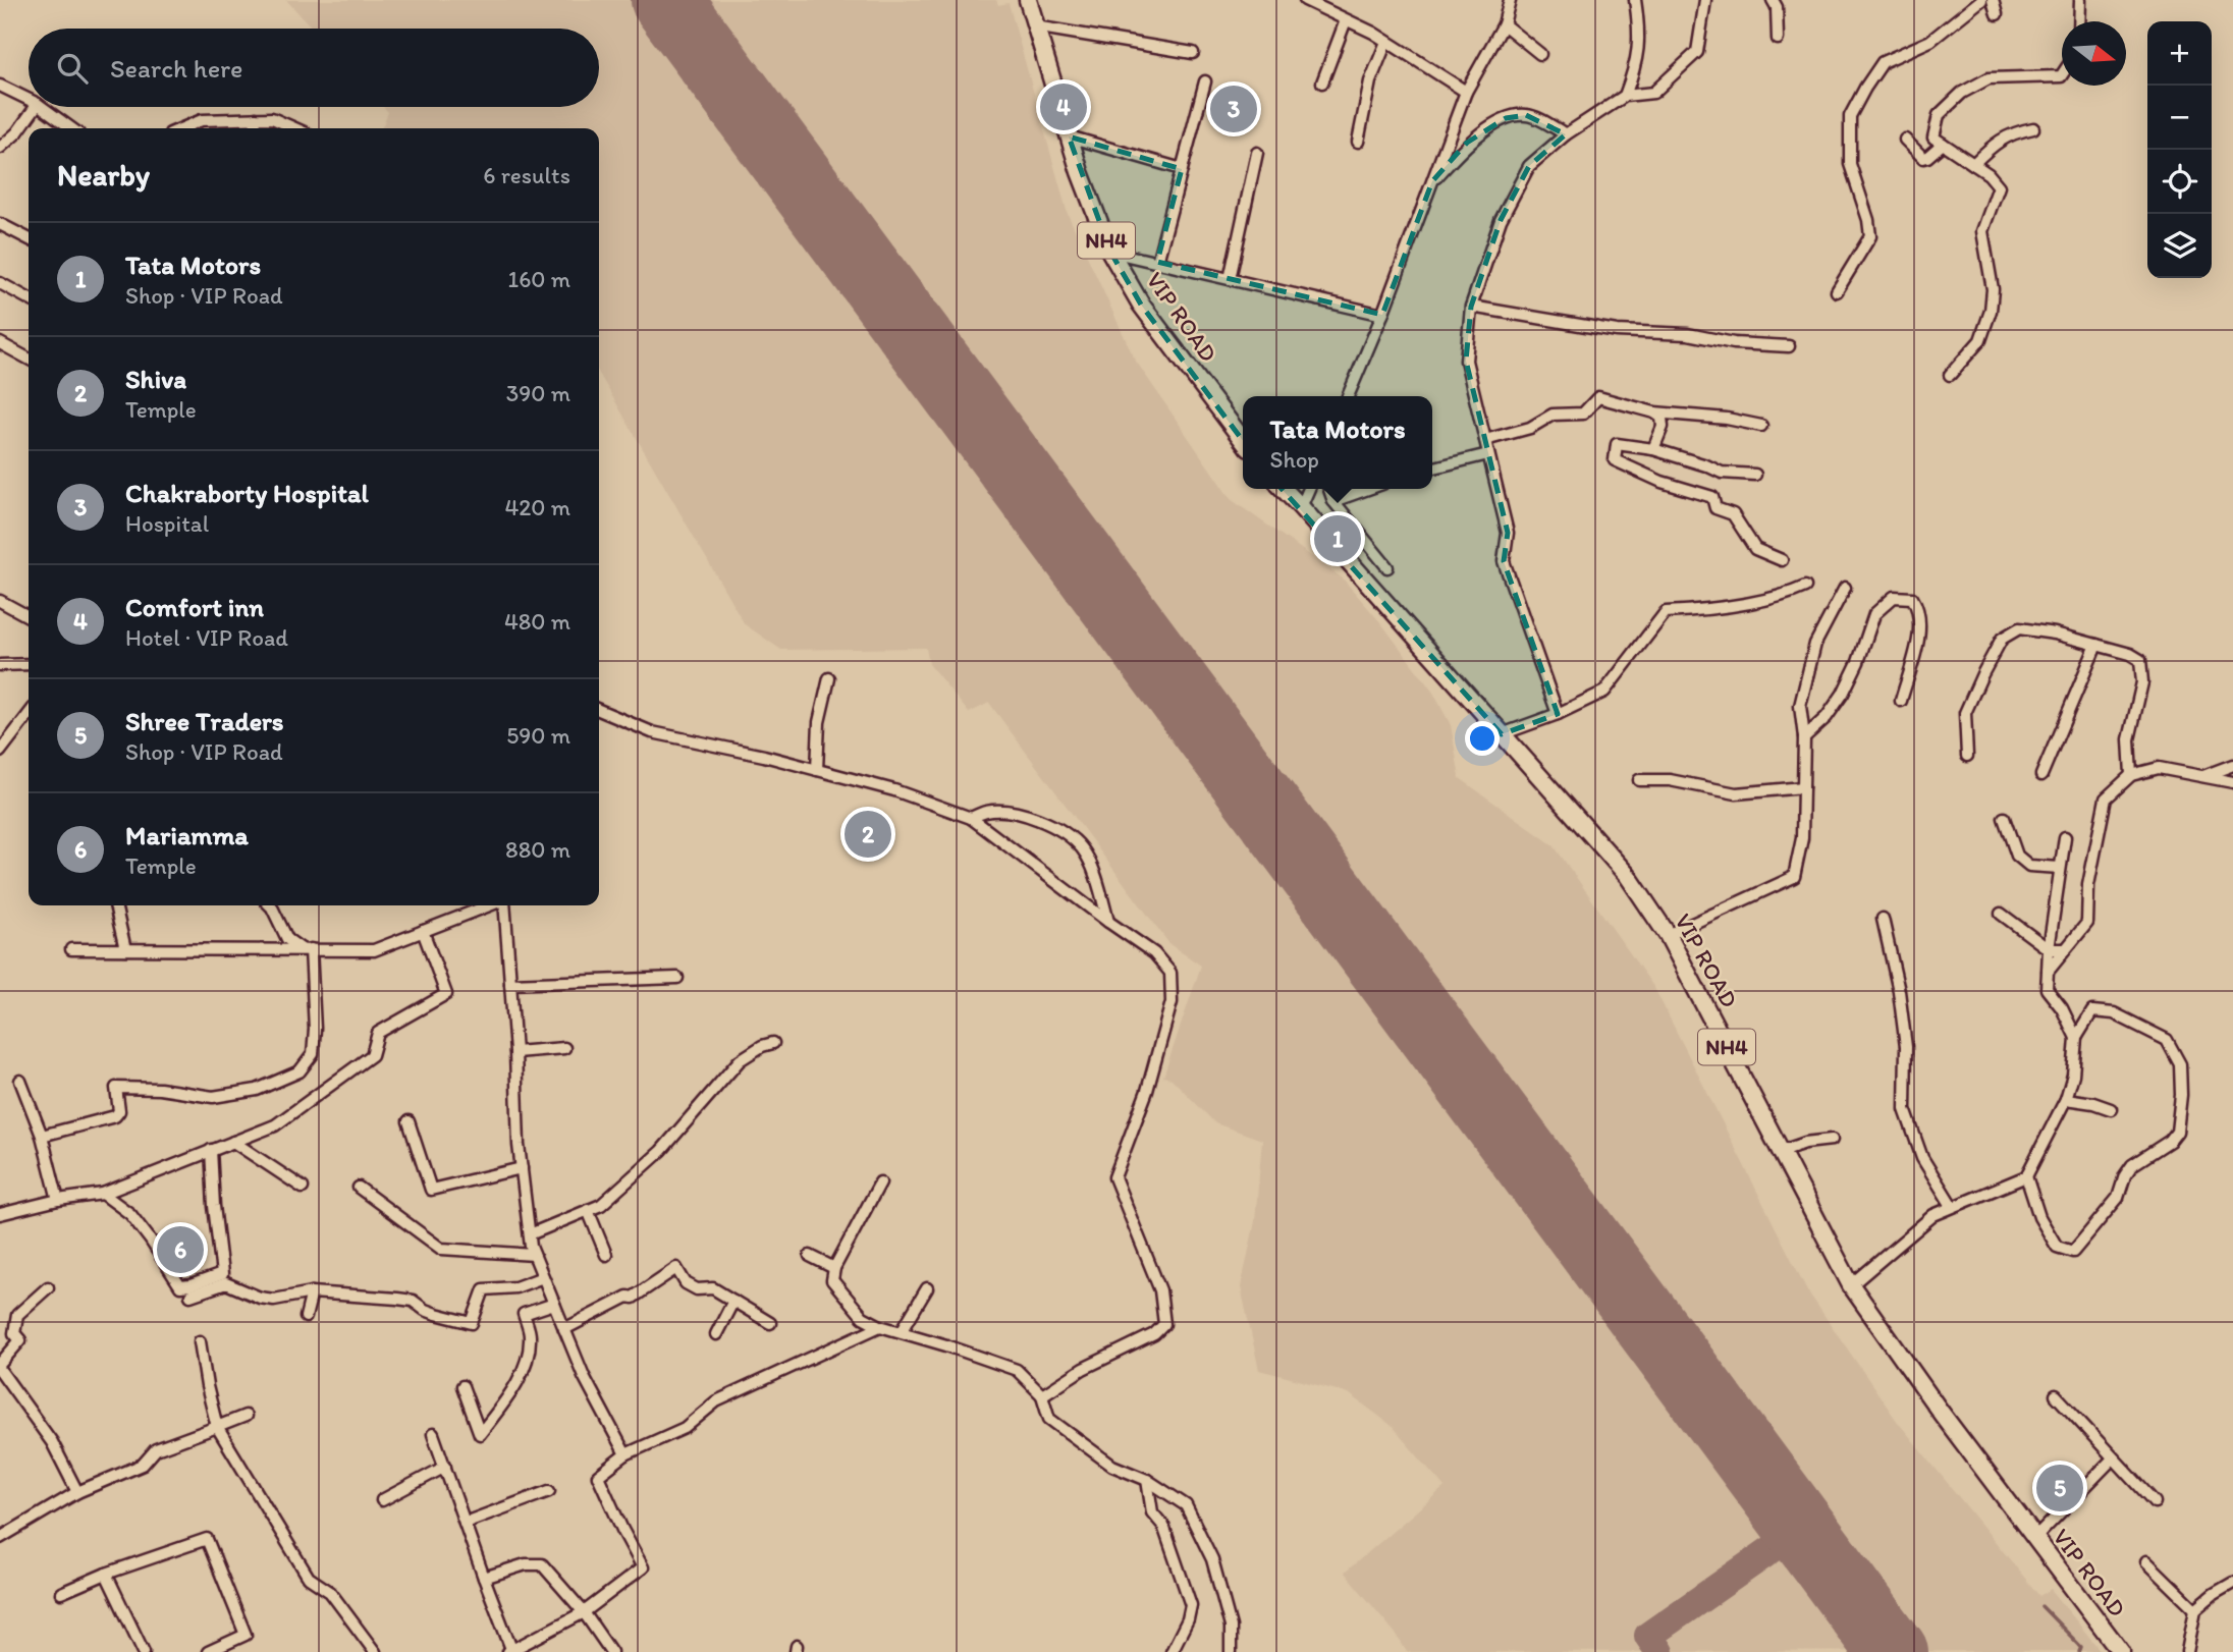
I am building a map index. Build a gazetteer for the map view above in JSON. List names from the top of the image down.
{
  "streets": {
    "highway": ["NH4", "VIP ROAD"]
  },
  "north": "right",
  "page": {
    "map_buttons": ["+", "−"],
    "search": "Search here",
    "pins": [
      "4",
      "3",
      "1",
      "2",
      "6",
      "5"
    ],
    "heading": ["Nearby", "6 results"],
    "list": [
      {
        "mark": "1",
        "name": "Tata Motors",
        "note": "Shop · VIP Road",
        "value": "160 m"
      },
      {
        "mark": "2",
        "name": "Shiva",
        "note": "Temple",
        "value": "390 m"
      },
      {
        "mark": "3",
        "name": "Chakraborty Hospital",
        "note": "Hospital",
        "value": "420 m"
      },
      {
        "mark": "4",
        "name": "Comfort inn",
        "note": "Hotel · VIP Road",
        "value": "480 m"
      },
      {
        "mark": "5",
        "name": "Shree Traders",
        "note": "Shop · VIP Road",
        "value": "590 m"
      },
      {
        "mark": "6",
        "name": "Mariamma",
        "note": "Temple",
        "value": "880 m"
      }
    ],
    "popup": ["Tata Motors", "Shop"]
  }
}
